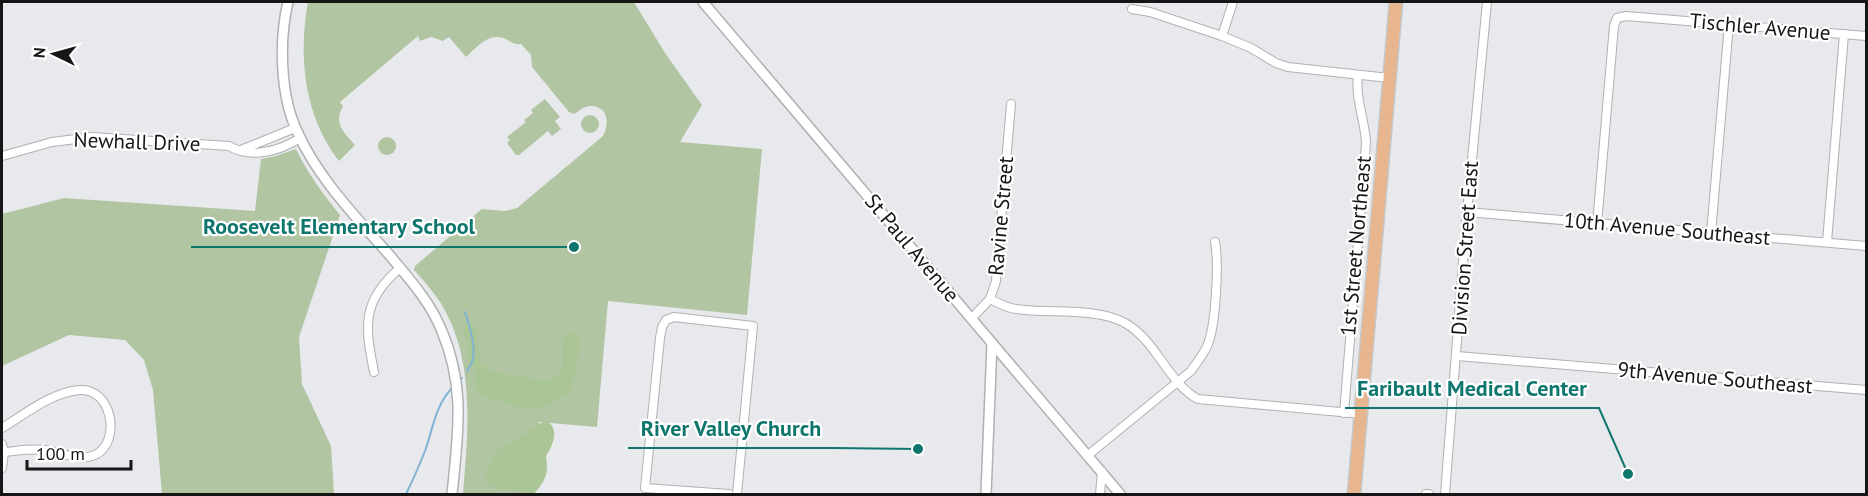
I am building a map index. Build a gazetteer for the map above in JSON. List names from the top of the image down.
{
  "streets": {
    "main road": ["1st Street Northeast"],
    "street": [
      "Tischler Avenue",
      "Newhall Drive",
      "Ravine Street",
      "10th Avenue Southeast",
      "St Paul Avenue",
      "Division Street East",
      "9th Avenue Southeast"
    ]
  },
  "crossings": [
    ["Tischler Avenue", "10th Avenue Southeast"],
    ["Ravine Street", "St Paul Avenue"],
    ["10th Avenue Southeast", "Division Street East"],
    ["Division Street East", "9th Avenue Southeast"]
  ],
  "places": ["Roosevelt Elementary School", "River Valley Church", "Faribault Medical Center"],
  "scale_bar": "100 m",
  "north": "left"
}
